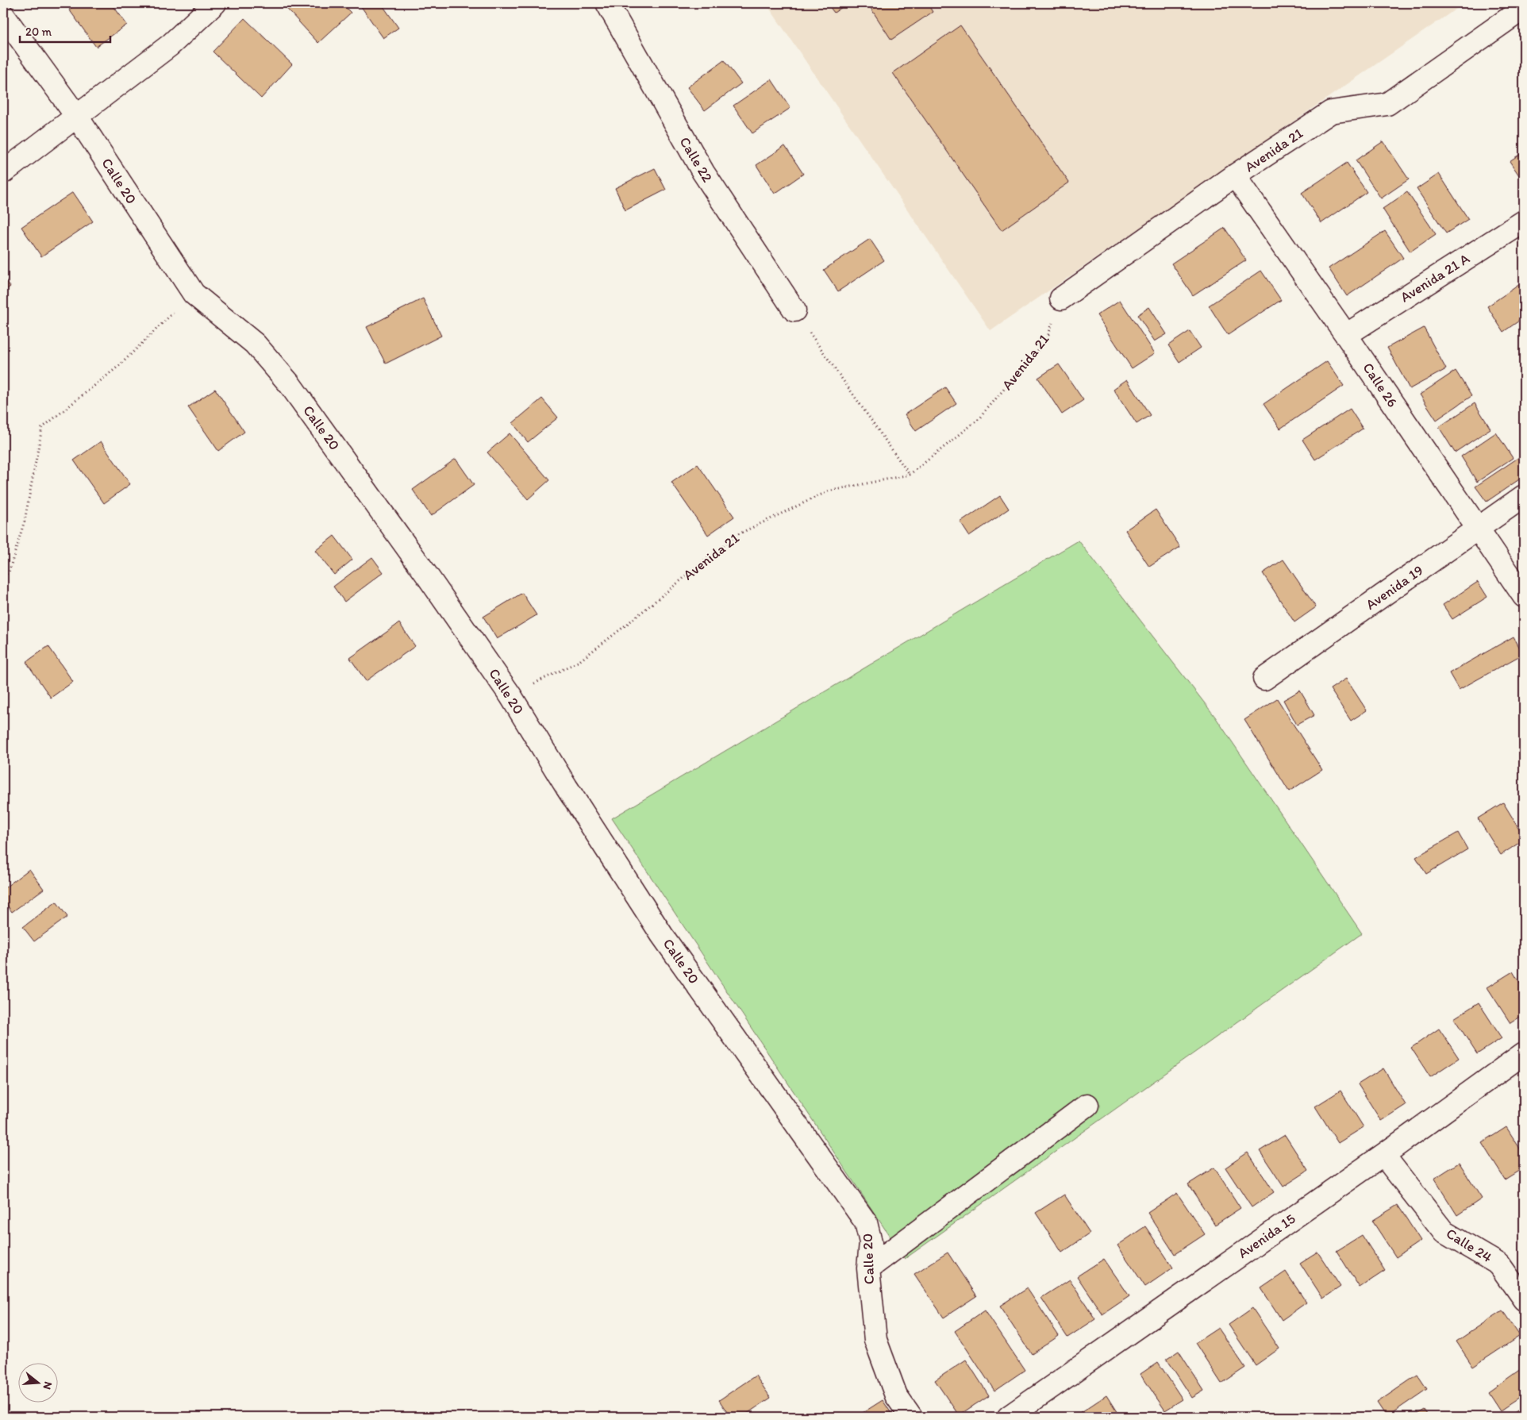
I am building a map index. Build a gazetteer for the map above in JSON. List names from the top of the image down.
{
  "streets": {
    "street": [
      "Avenida 21",
      "Calle 22",
      "Calle 20",
      "Avenida 21 A",
      "Calle 26",
      "Avenida 19",
      "Avenida 15",
      "Calle 24"
    ]
  },
  "crossings": [
    ["Avenida 21", "Calle 20"],
    ["Avenida 21", "Calle 26"],
    ["Avenida 21 A", "Calle 26"],
    ["Calle 26", "Avenida 19"],
    ["Avenida 15", "Calle 24"]
  ],
  "scale_bar": "20 m",
  "north": "right"
}
